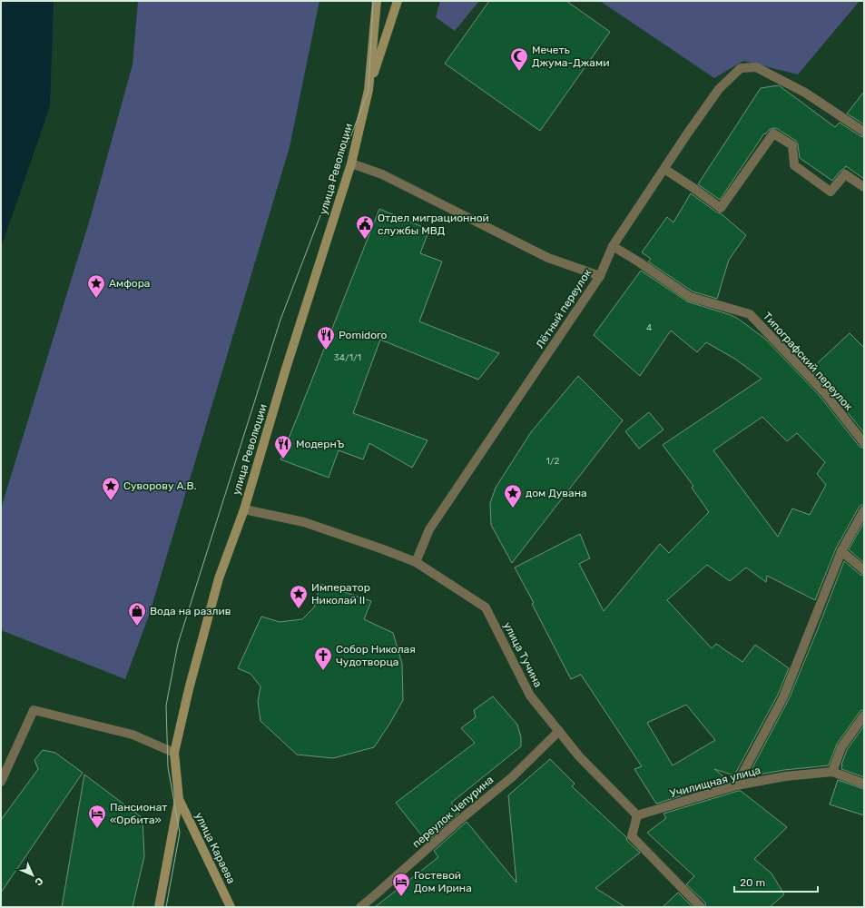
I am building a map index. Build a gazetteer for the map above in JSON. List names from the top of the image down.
{
  "streets": {
    "street": [
      "улица Революции",
      "Лётный переулок",
      "Типографский переулок",
      "улица Тучина",
      "Училищная улица",
      "переулок Чепурина",
      "улица Караева"
    ]
  },
  "crossings": [
    ["улица Революции", "улица Тучина"],
    ["улица Революции", "улица Караева"],
    ["Лётный переулок", "Типографский переулок"],
    ["Лётный переулок", "улица Тучина"],
    ["улица Тучина", "Училищная улица"],
    ["улица Тучина", "переулок Чепурина"]
  ],
  "places": {
    "mosque": ["Мечеть Джума-Джами"],
    "public building": ["Отдел миграционной службы МВД"],
    "place": [
      "Амфора",
      "Суворову А.В.",
      "дом Дувана",
      "Император Николай II"
    ],
    "restaurant": ["Pomidoro", "МодернЪ"],
    "shop": ["Вода на разлив"],
    "church": ["Собор Николая Чудотворца"],
    "hotel": ["Пансионат «Орбита»", "Гостевой Дом Ирина"]
  },
  "house_numbers": ["4", "34/1/1", "1/2"],
  "scale_bar": "20 m",
  "north": "bottom right"
}
